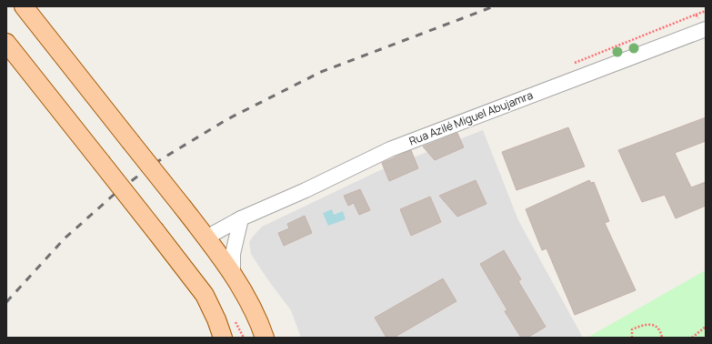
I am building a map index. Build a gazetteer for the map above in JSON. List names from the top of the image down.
{
  "streets": {
    "street": ["Rua Azilé Miguel Abujamra"]
  }
}
